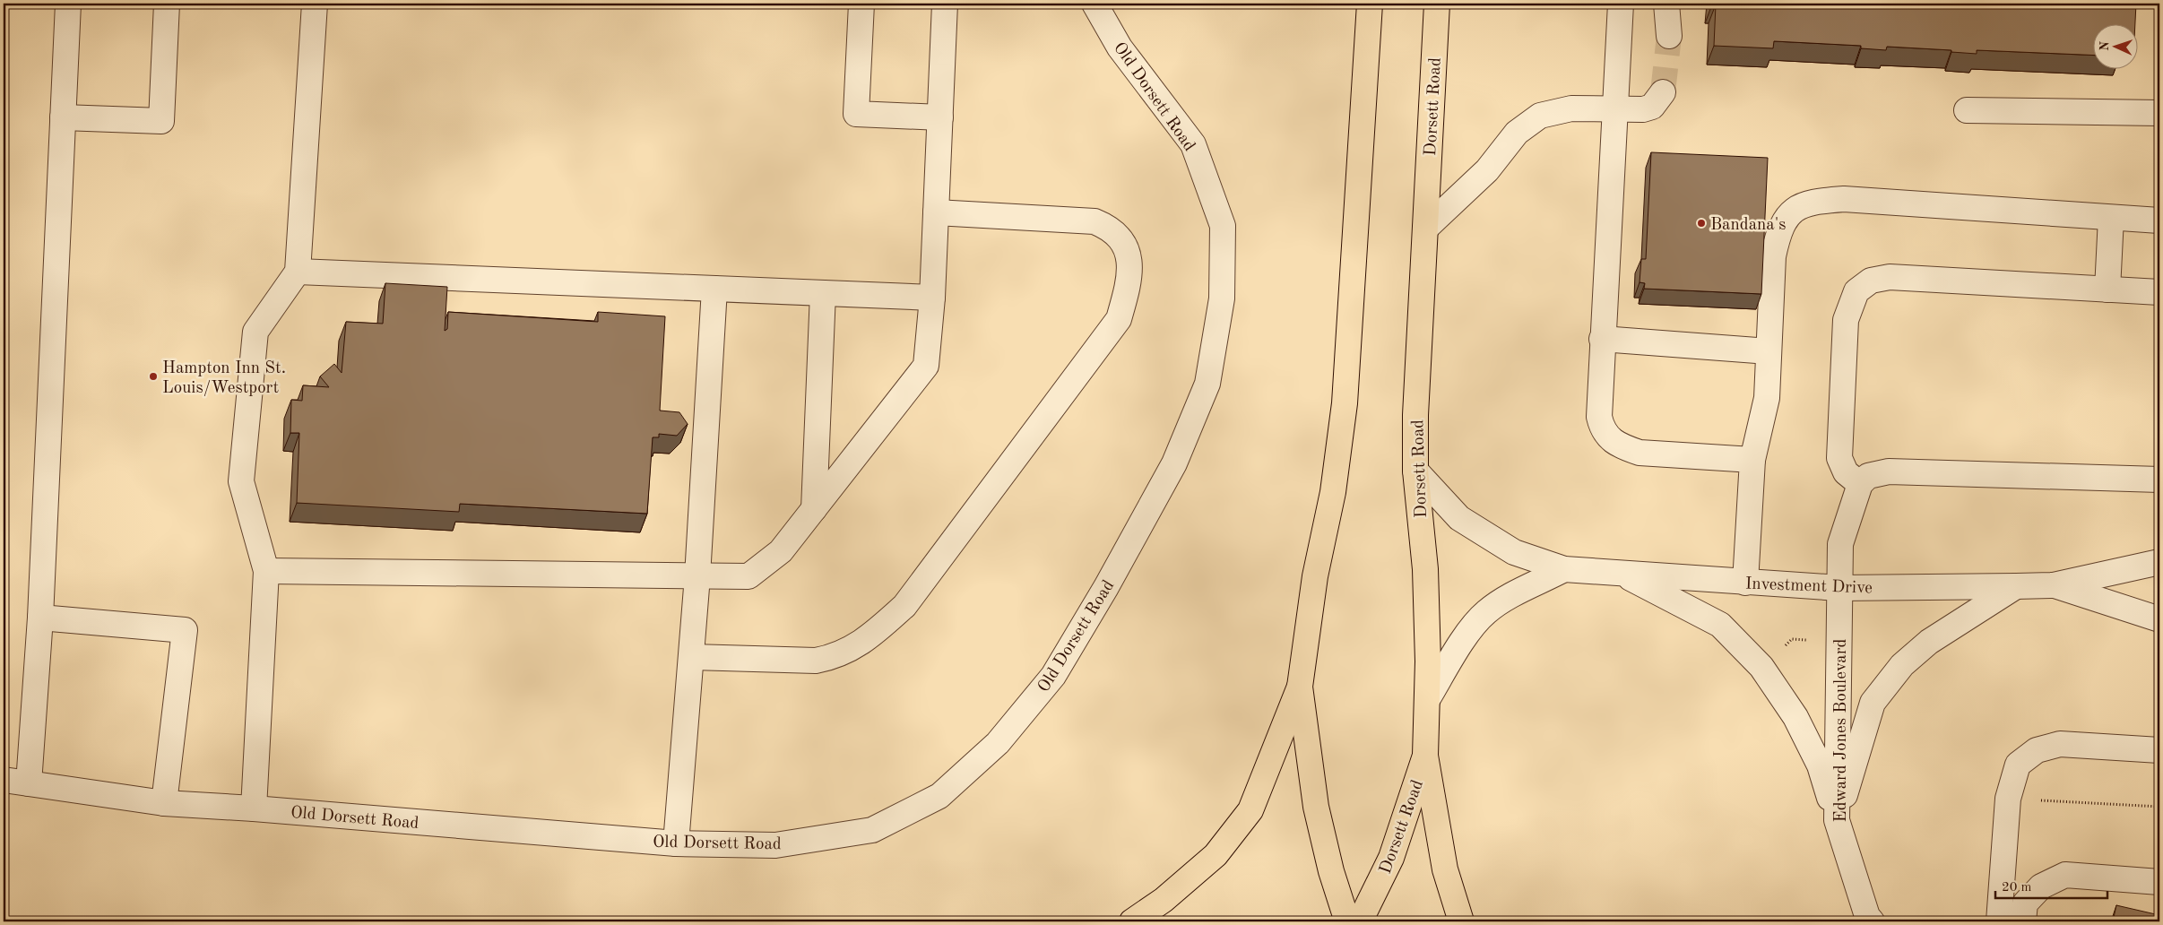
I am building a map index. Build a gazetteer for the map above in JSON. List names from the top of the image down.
{
  "streets": {
    "main road": ["Dorsett Road"],
    "street": ["Old Dorsett Road", "Investment Drive", "Edward Jones Boulevard"]
  },
  "crossings": [
    ["Dorsett Road", "Investment Drive"],
    ["Investment Drive", "Edward Jones Boulevard"]
  ],
  "places": ["Bandana's", "Hampton Inn St. Louis/Westport"],
  "scale_bar": "20 m",
  "north": "left"
}
